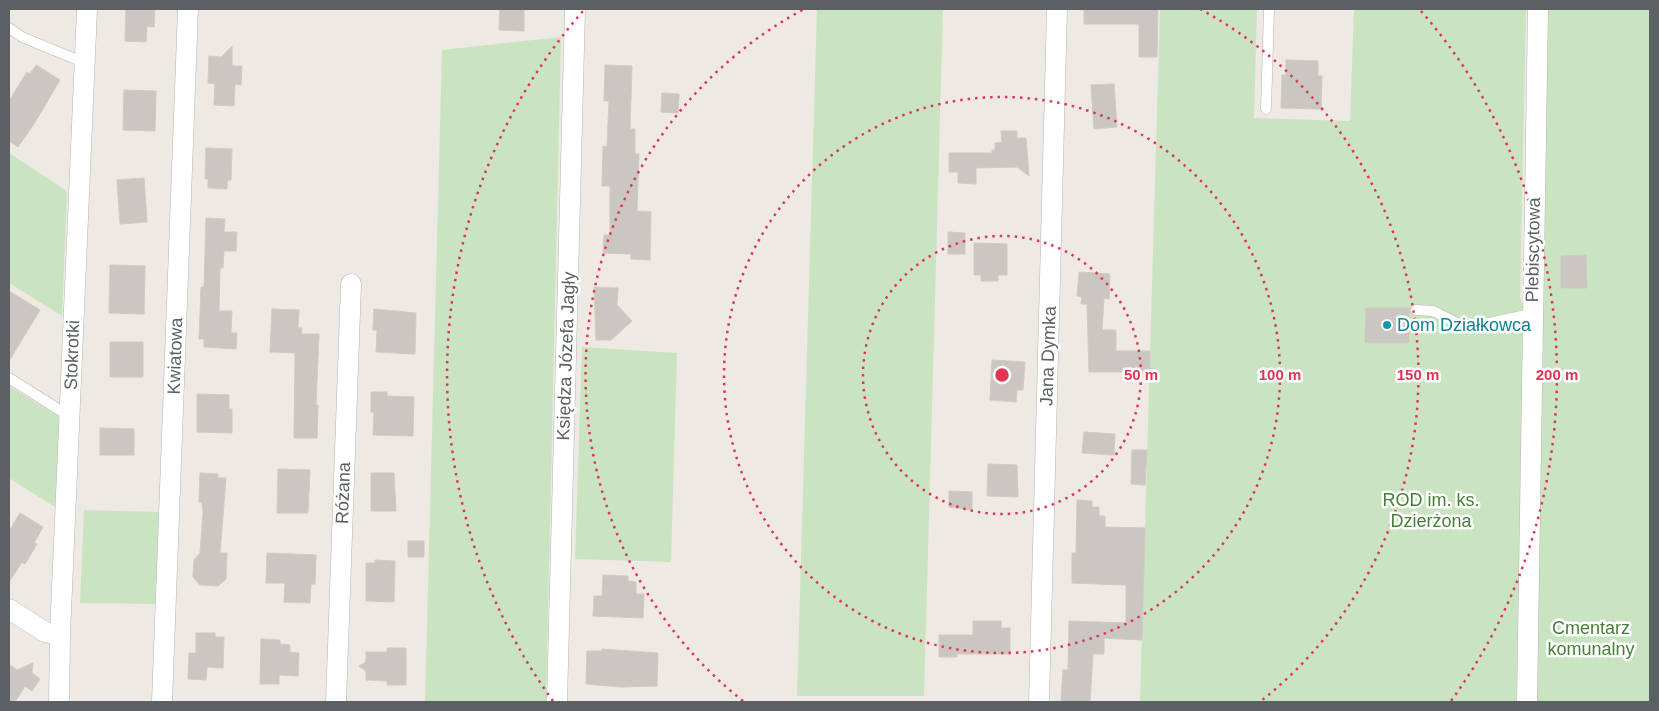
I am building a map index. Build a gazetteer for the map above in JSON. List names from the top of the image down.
{
  "streets": {
    "street": [
      "Plebiscytowa",
      "Stokrotki",
      "Kwiatowa",
      "Księdza Józefa Jagły",
      "Jana Dymka",
      "Różana"
    ]
  },
  "parks": ["ROD im. ks. Dzierżona", "Cmentarz komunalny"],
  "places": ["Dom Działkowca"],
  "rings": [
    "50 m",
    "100 m",
    "150 m",
    "200 m"
  ]
}
